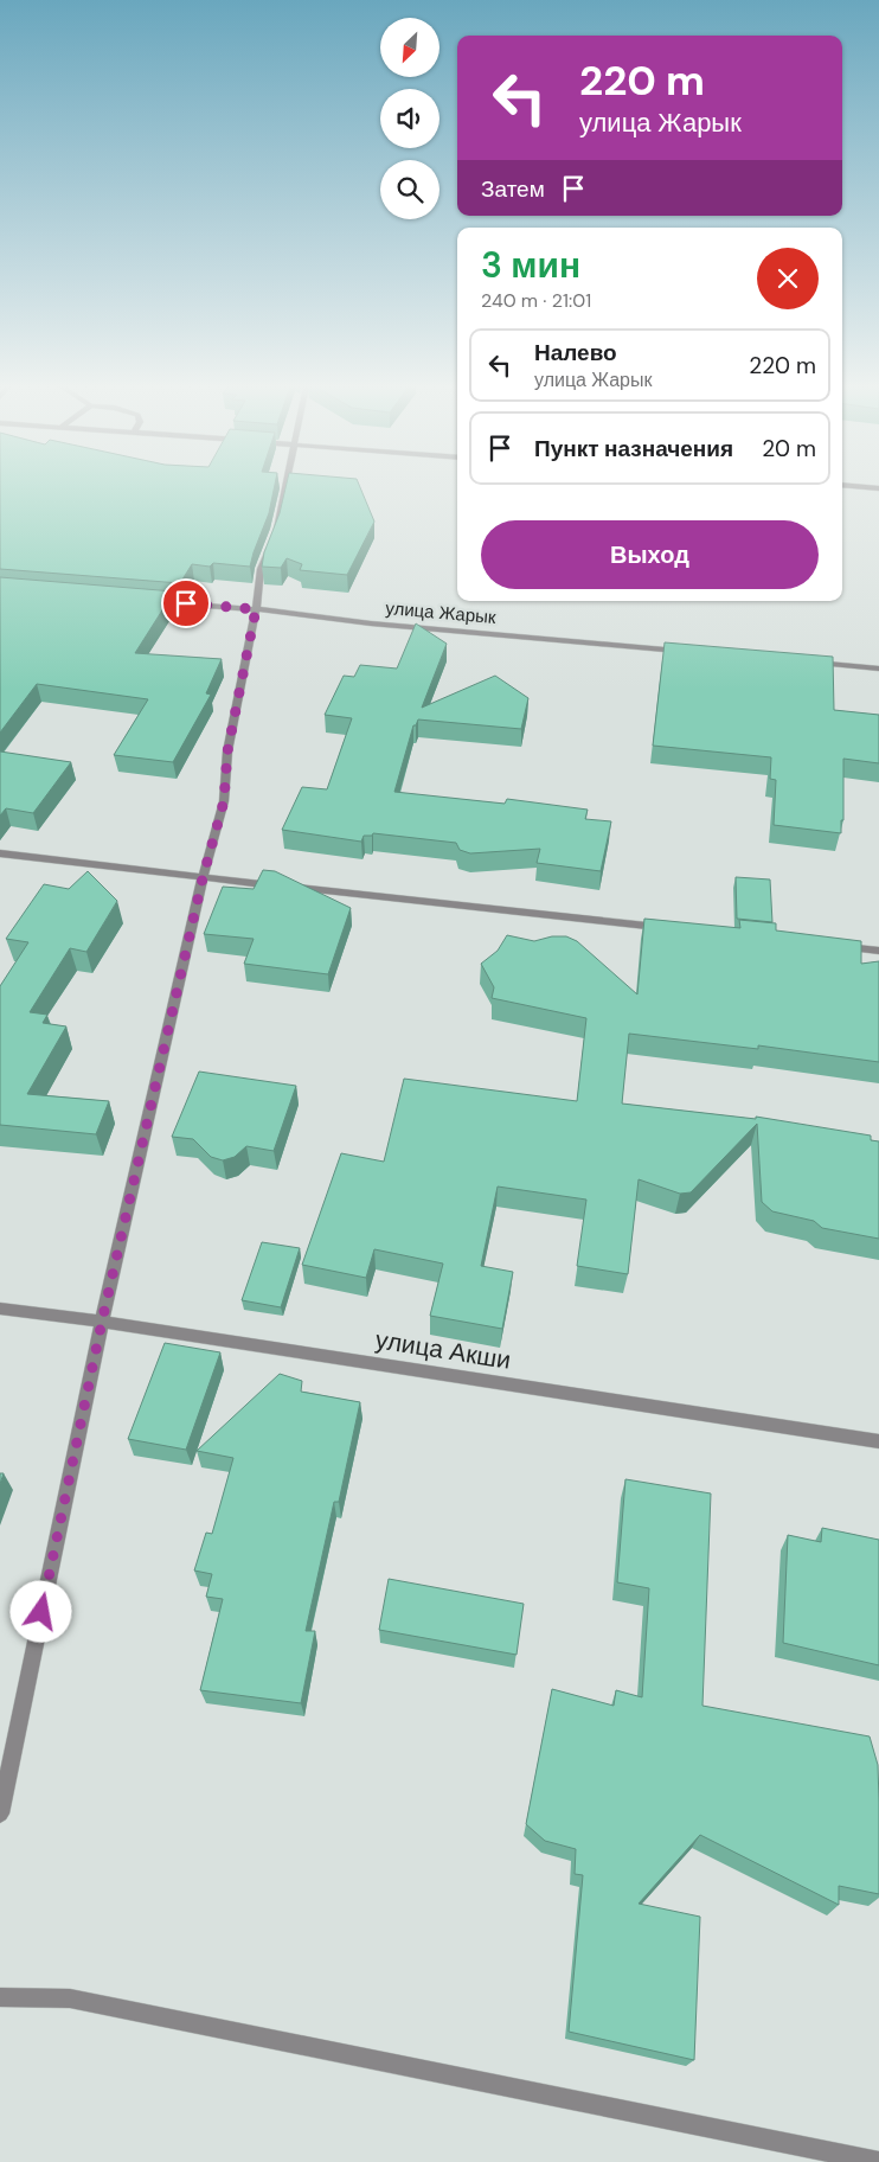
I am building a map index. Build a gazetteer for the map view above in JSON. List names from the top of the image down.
{
  "streets": {
    "street": ["улица Жарык", "улица Акши"]
  },
  "north": "bottom left",
  "page": {
    "turn": ["220 m", "улица Жарык"],
    "then": "Затем",
    "heading": ["3 мин", "240 m · 21:01"],
    "list": [
      {
        "name": "Налево",
        "note": "улица Жарык",
        "value": "220 m"
      },
      {
        "name": "Пункт назначения",
        "value": "20 m"
      }
    ],
    "buttons": "Выход"
  }
}
